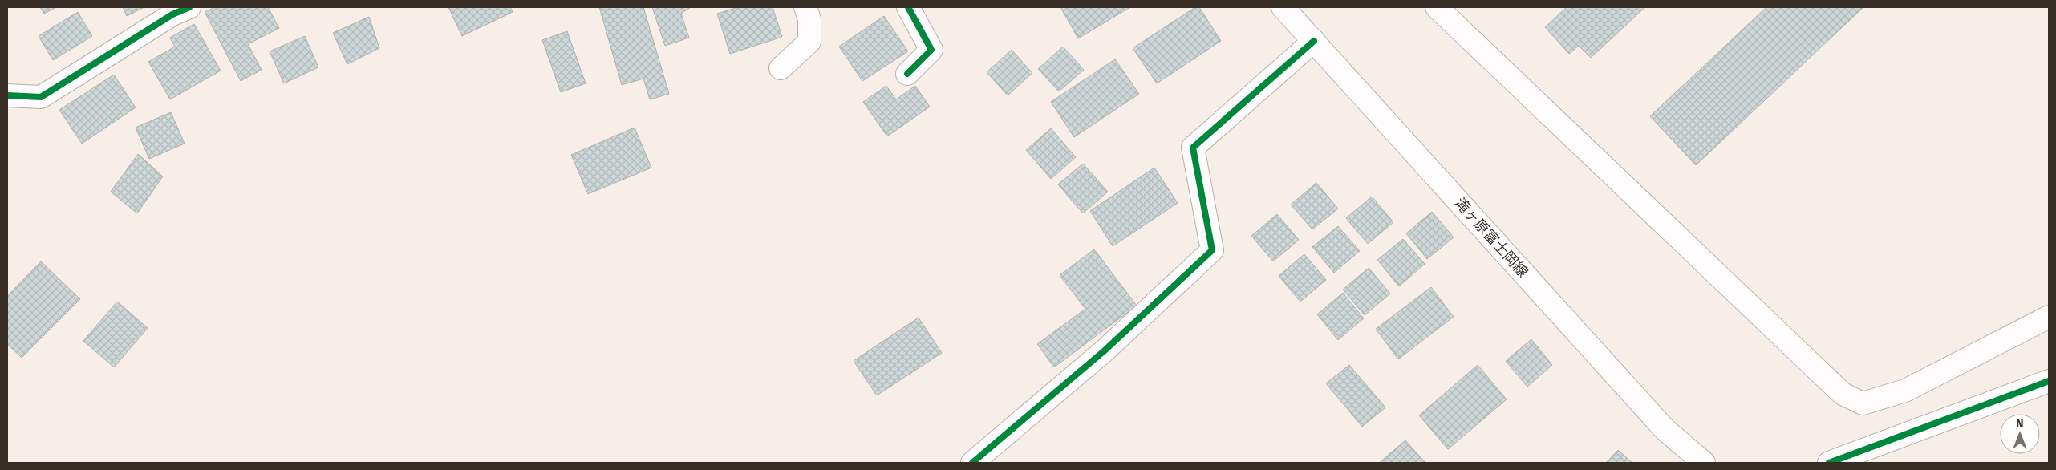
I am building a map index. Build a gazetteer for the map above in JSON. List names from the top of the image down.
{
  "streets": {
    "street": ["滝ヶ原富士岡線"]
  },
  "north": "top"
}
